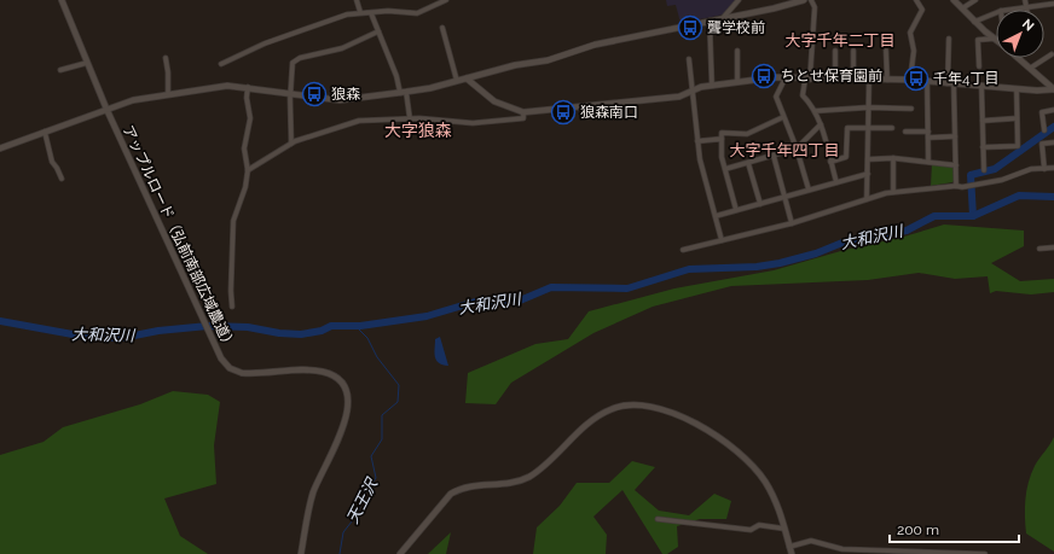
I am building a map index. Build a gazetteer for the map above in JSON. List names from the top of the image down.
{
  "streets": {
    "street": ["アップルロード（弘前南部広域農道）"]
  },
  "districts": ["大字千年二丁目", "大字狼森", "大字千年四丁目"],
  "water": ["大和沢川", "天王沢"],
  "places": {
    "bus stop": [
      "聾学校前",
      "ちとせ保育園前",
      "千年4丁目",
      "狼森",
      "狼森南口"
    ]
  },
  "scale_bar": "200 m",
  "north": "top right"
}
